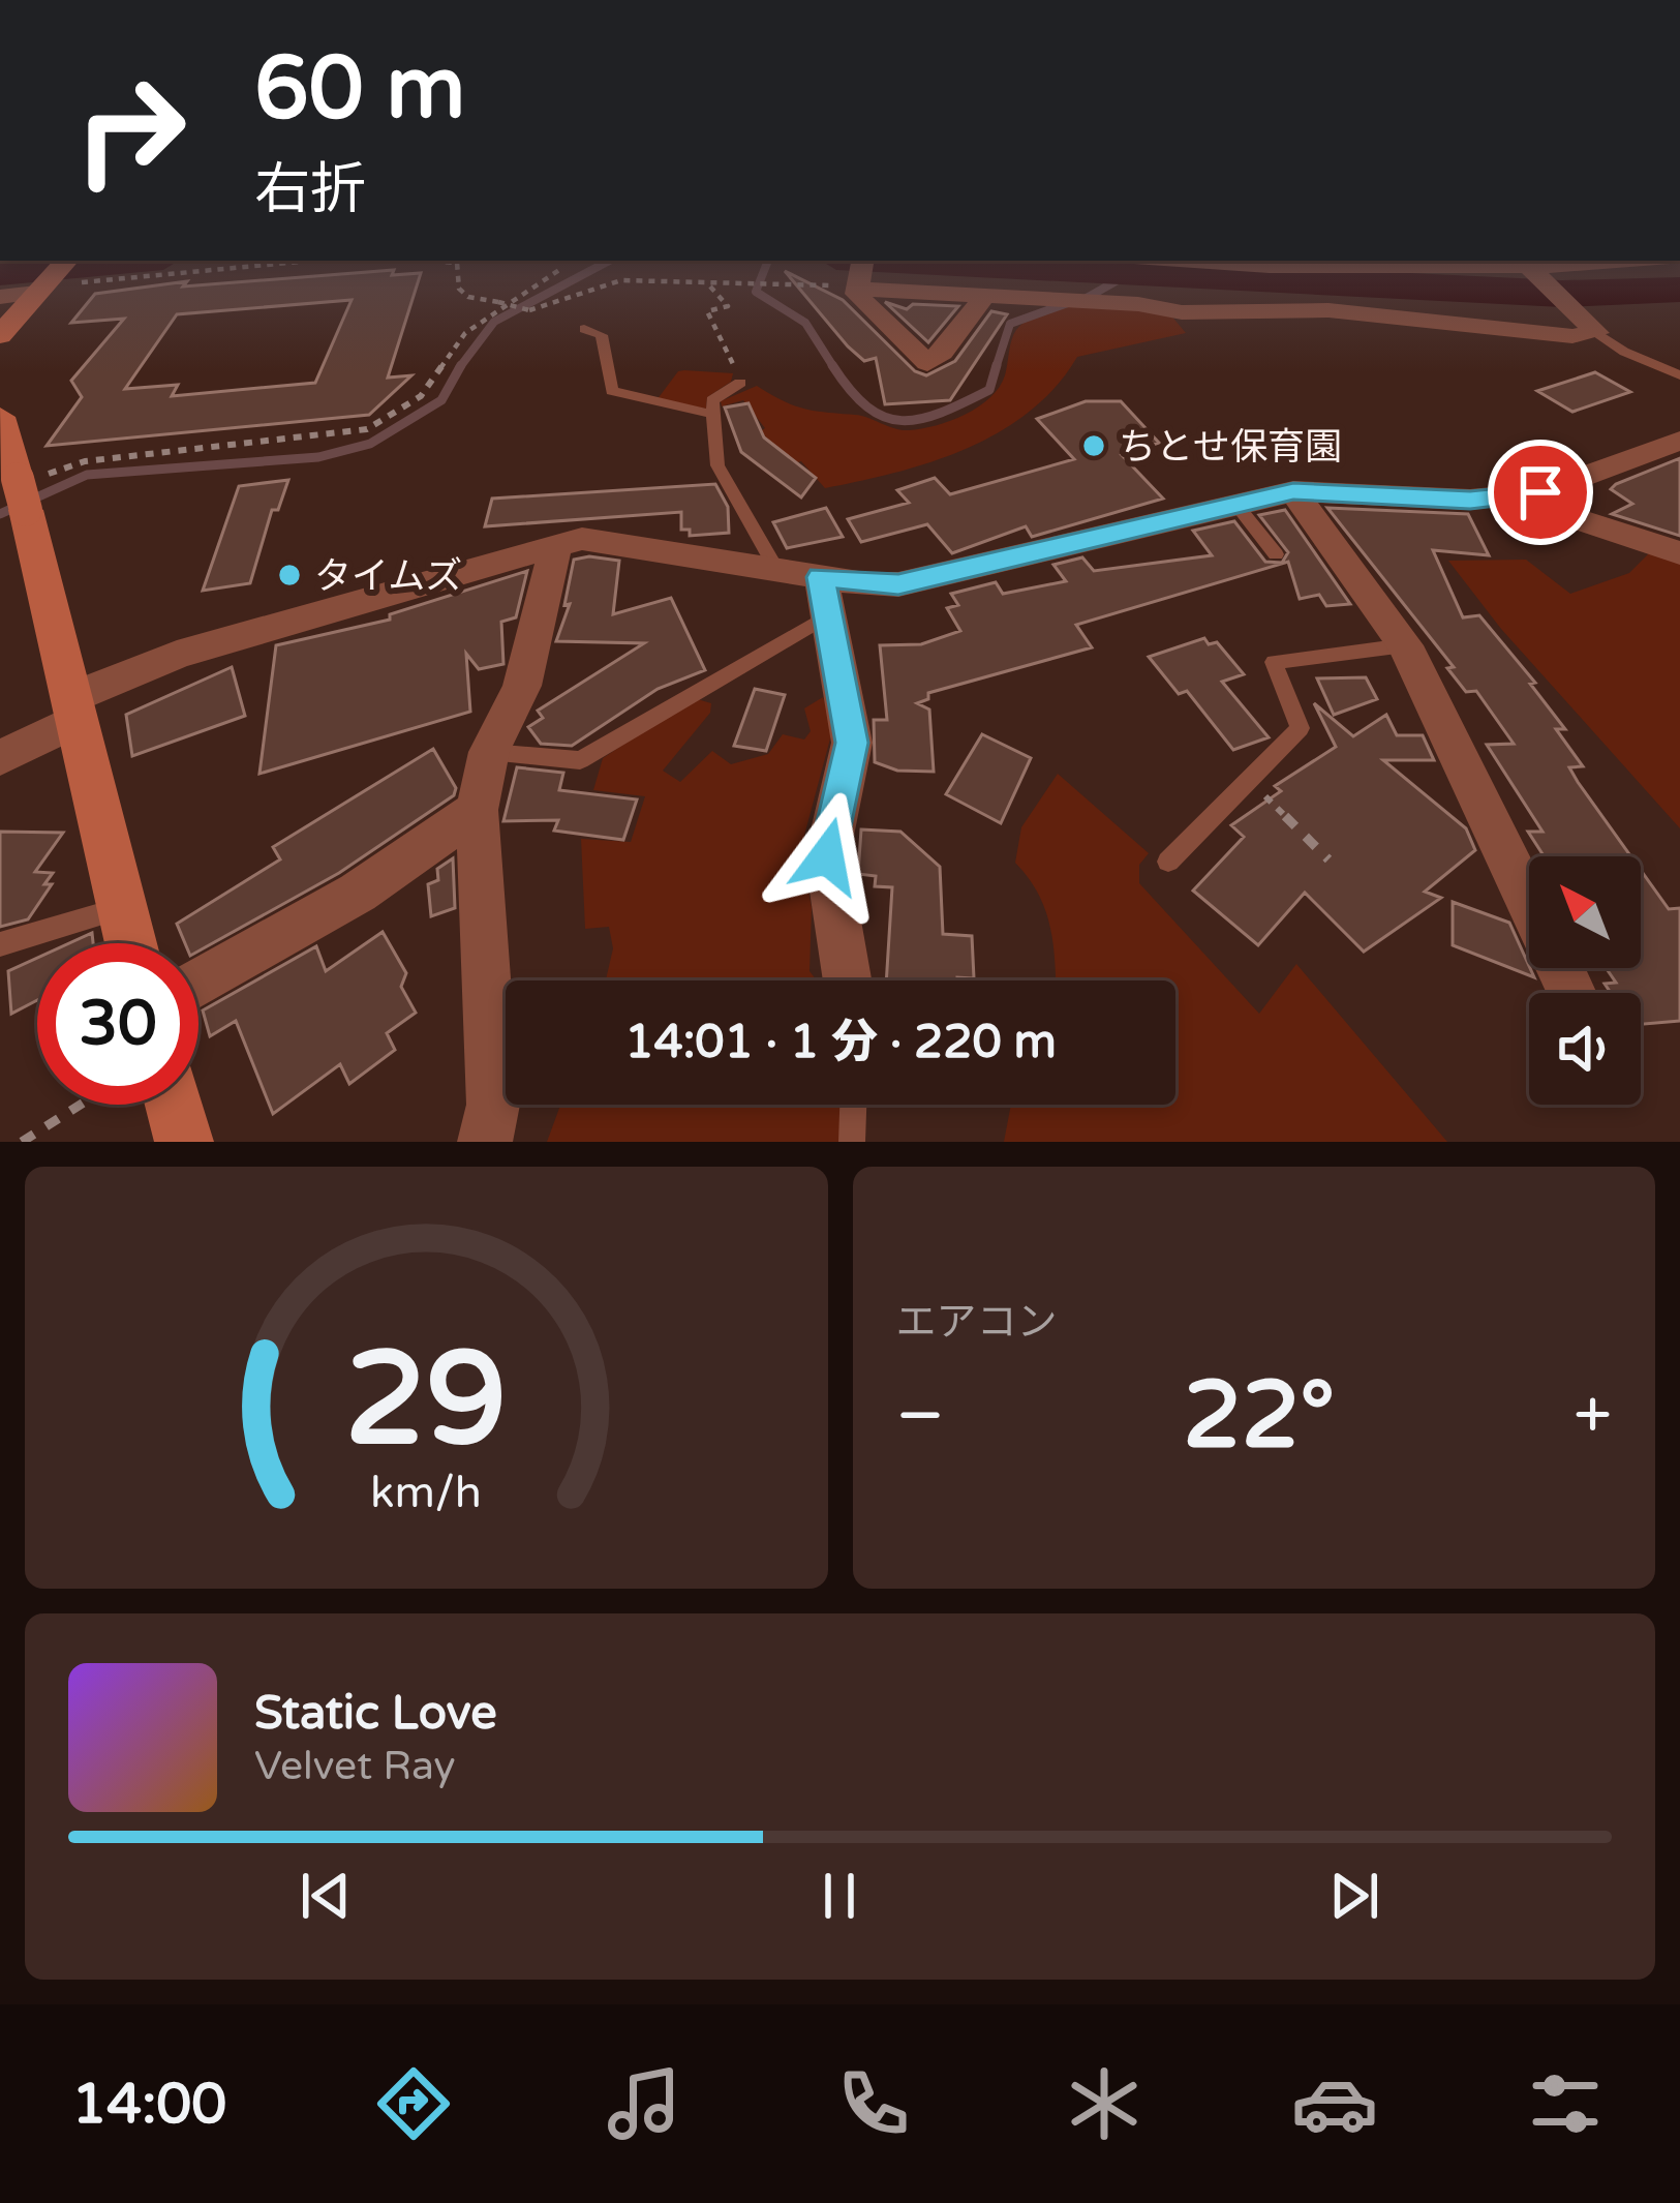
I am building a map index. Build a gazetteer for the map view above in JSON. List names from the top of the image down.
{
  "places": ["ちとせ保育園", "タイムズ"],
  "north": "top left",
  "page": {
    "turn": ["60 m", "右折"],
    "limit": "30",
    "trip": "14:01 · 1 分 · 220 m",
    "tile": "エアコン",
    "heat": ["−", "22°", "+"],
    "song": ["Static Love", "Velvet Ray"],
    "tabs": "14:00",
    "gauge": ["29", "km/h"]
  }
}
